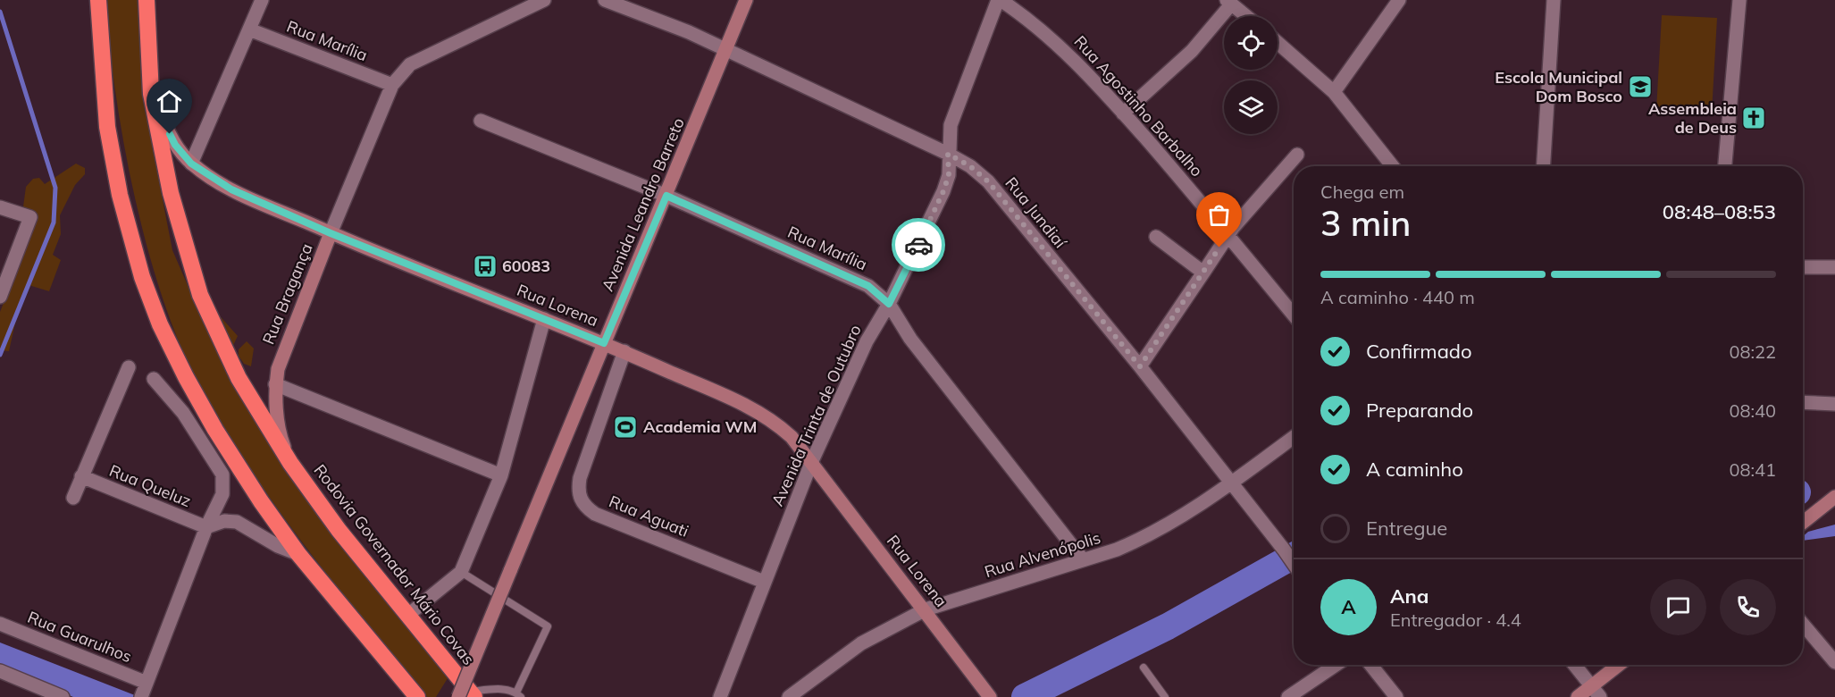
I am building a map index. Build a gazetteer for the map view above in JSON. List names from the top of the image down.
{
  "streets": {
    "highway": ["Rodovia Governador Mário Covas"],
    "main road": ["Avenida Leandro Barreto", "Rua Bragança", "Rua Lorena"],
    "street": [
      "Rua Marília",
      "Rua Agostinho Barbalho",
      "Rua Jundiaí",
      "Avenida Trinta de Outubro",
      "Rua Queluz",
      "Rua Aguati",
      "Rua Alvenópolis",
      "Rua Guarulhos"
    ]
  },
  "crossings": [
    ["Rua Marília", "Avenida Leandro Barreto"],
    ["Rua Marília", "Rua Bragança"],
    ["Rua Marília", "Avenida Trinta de Outubro"],
    ["Rua Marília", "Rua Alvenópolis"],
    ["Rua Agostinho Barbalho", "Avenida Trinta de Outubro"],
    ["Avenida Leandro Barreto", "Rua Jundiaí"],
    ["Avenida Leandro Barreto", "Rua Lorena"],
    ["Avenida Leandro Barreto", "Rodovia Governador Mário Covas"],
    ["Rua Jundiaí", "Avenida Trinta de Outubro"],
    ["Rua Jundiaí", "Rua Alvenópolis"],
    ["Rua Bragança", "Rua Lorena"],
    ["Rua Bragança", "Rodovia Governador Mário Covas"],
    ["Rua Lorena", "Avenida Trinta de Outubro"],
    ["Rua Lorena", "Rua Aguati"],
    ["Rua Lorena", "Rua Alvenópolis"],
    ["Rua Lorena", "Rodovia Governador Mário Covas"],
    ["Avenida Trinta de Outubro", "Rua Aguati"]
  ],
  "places": {
    "school or university": ["Escola Municipal Dom Bosco"],
    "church": ["Assembleia de Deus"],
    "bus stop": ["60083"],
    "sports": ["Academia WM"]
  },
  "page": {
    "heading": ["3 min", "Chega em", "08:48–08:53"],
    "panel": ["Ana", "Entregador · 4.4"],
    "bar": "A caminho · 440 m",
    "list": [
      ["Confirmado", "08:22"],
      ["Preparando", "08:40"],
      ["A caminho", "08:41"],
      "Entregue"
    ],
    "round": "A"
  }
}
